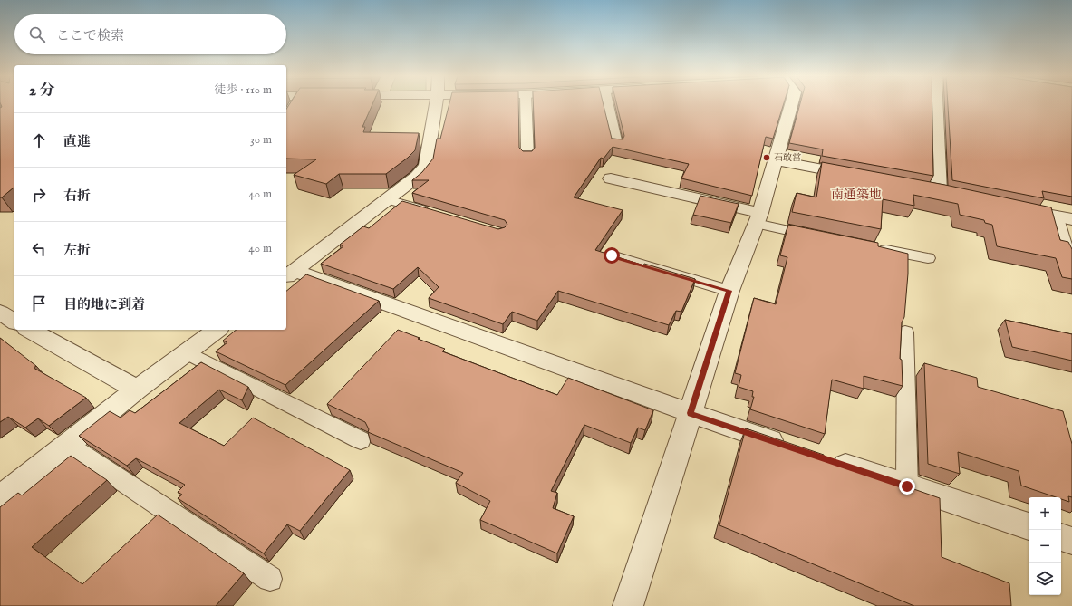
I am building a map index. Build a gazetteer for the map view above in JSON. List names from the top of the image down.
{
  "districts": ["南通築地"],
  "places": ["石敢當"],
  "page": {
    "search": "ここで検索",
    "heading": ["2 分", "徒歩 · 110 m"],
    "list": [
      ["直進", "30 m"],
      ["右折", "40 m"],
      ["左折", "40 m"],
      "目的地に到着"
    ],
    "map_buttons": ["+", "−"]
  }
}
